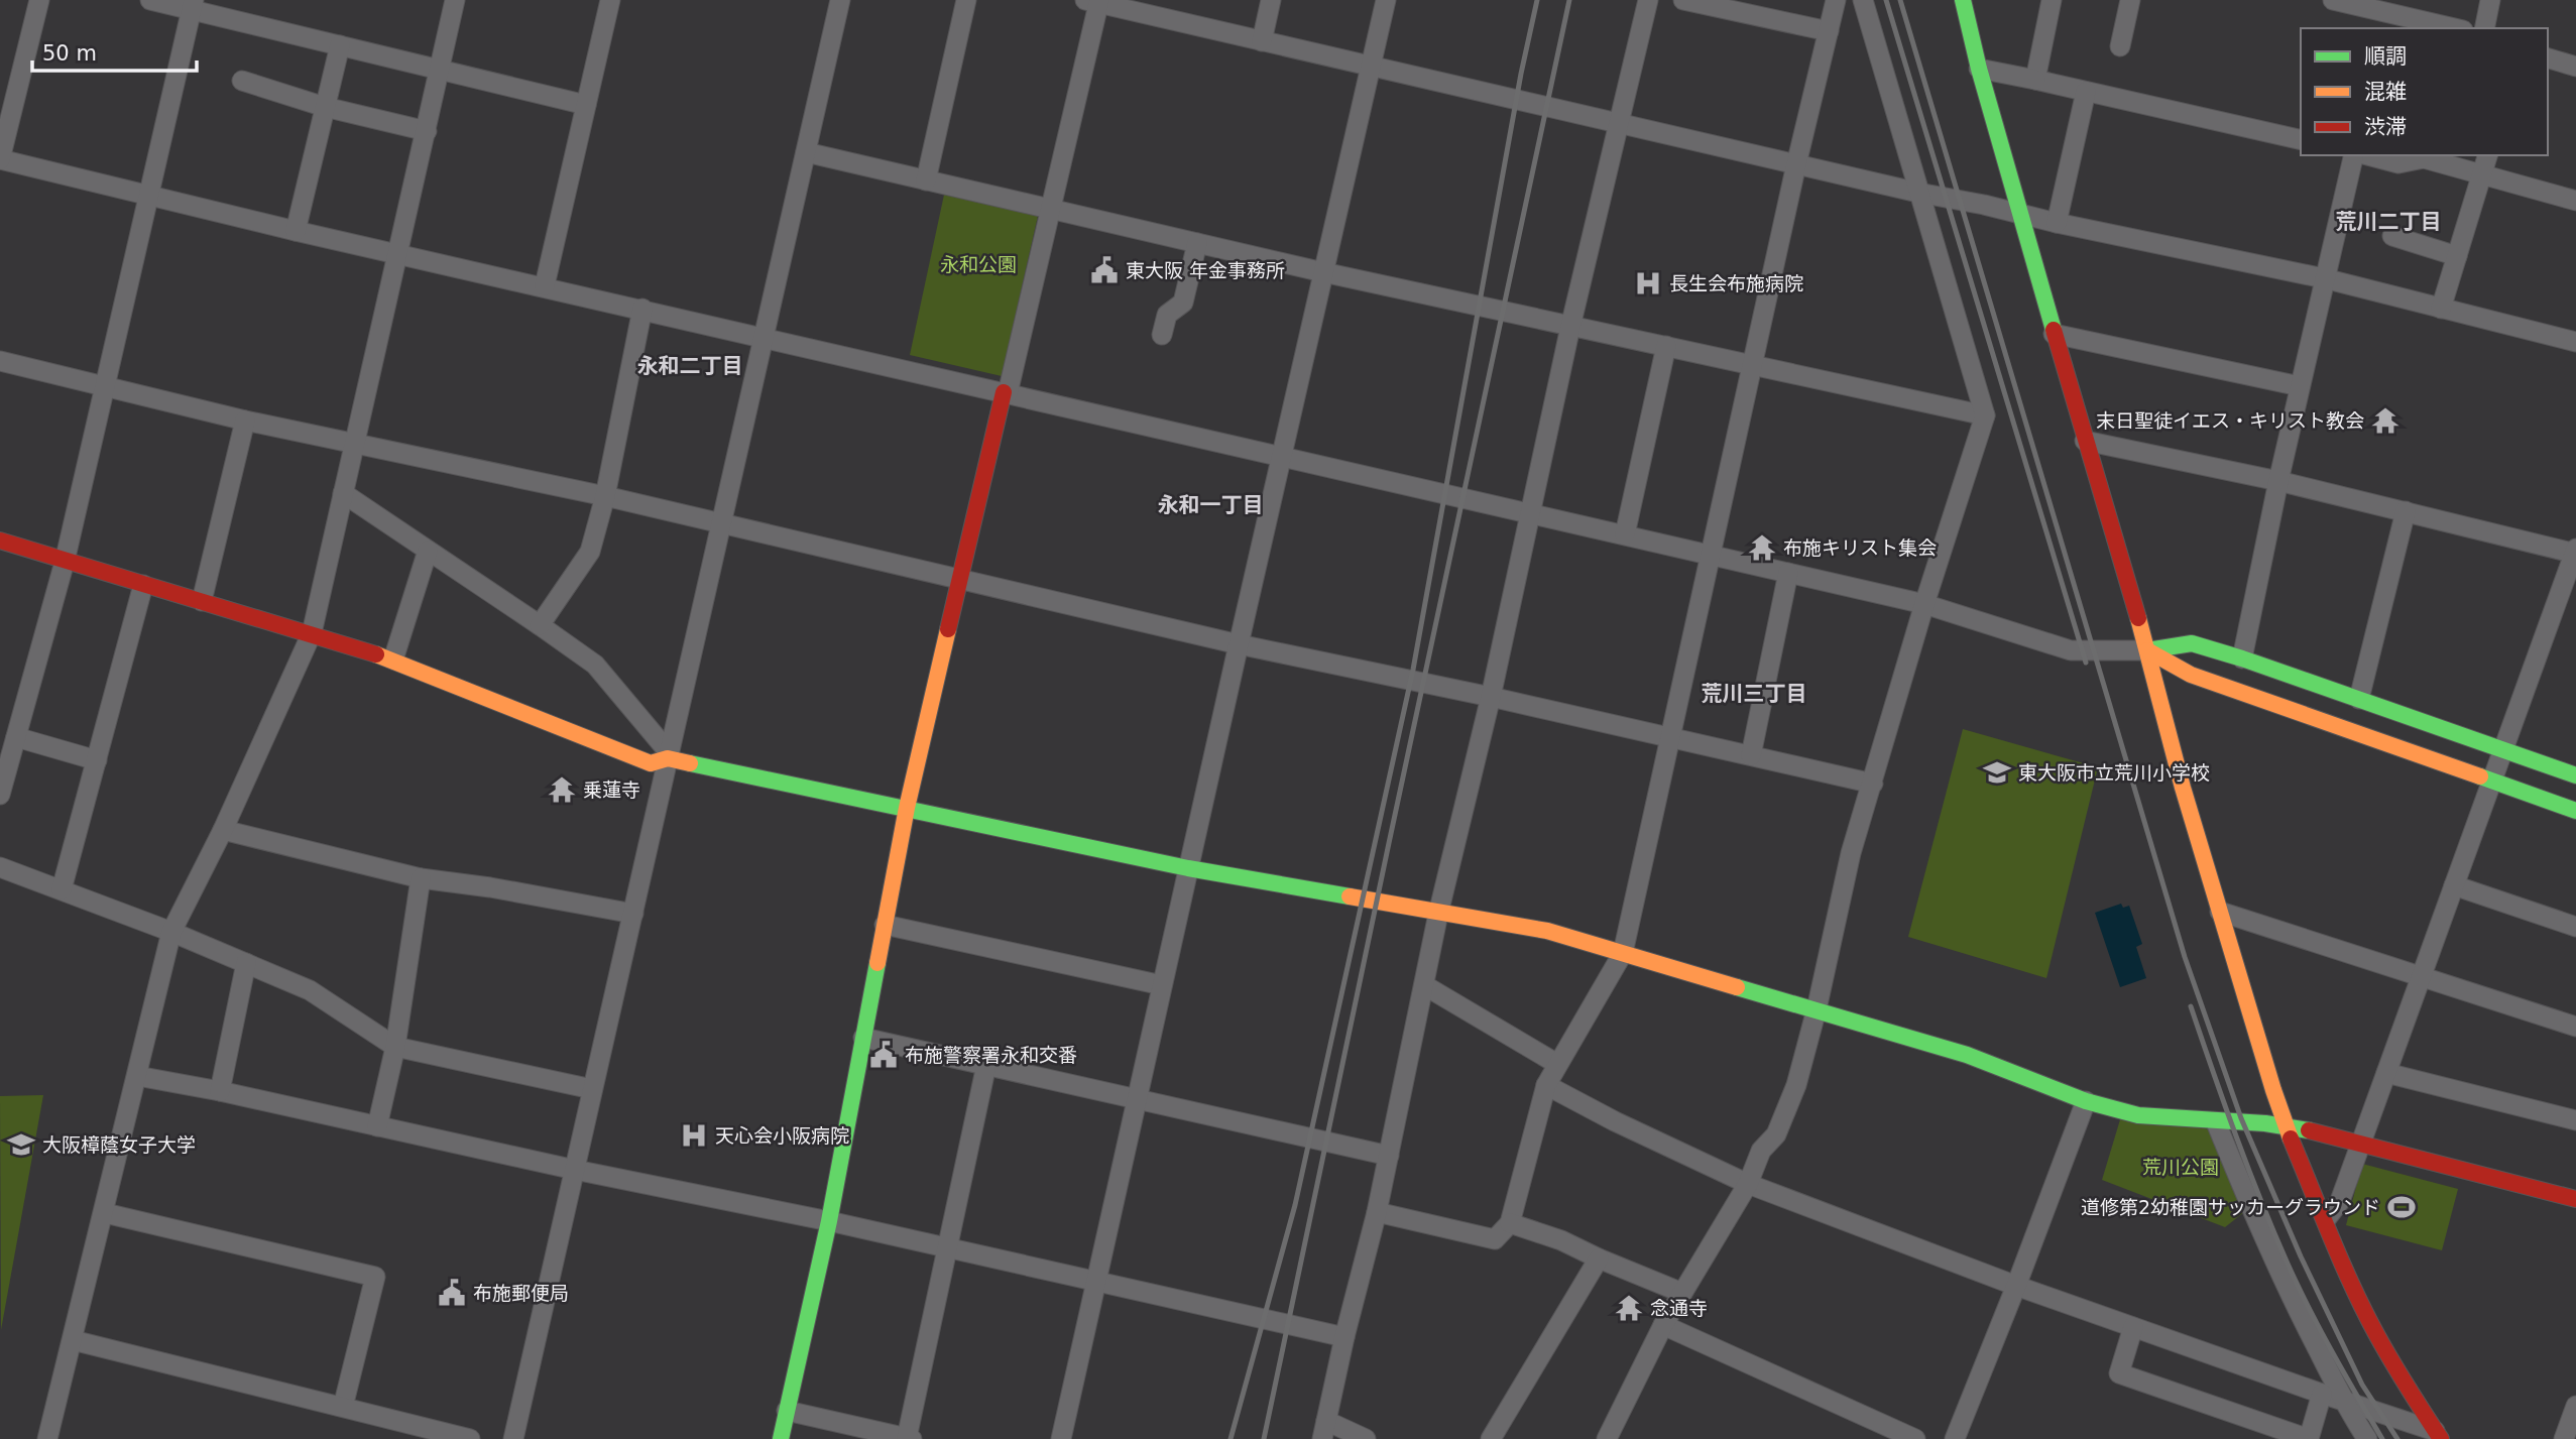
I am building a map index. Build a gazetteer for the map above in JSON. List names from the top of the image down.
{
  "districts": [
    "荒川二丁目",
    "永和二丁目",
    "永和一丁目",
    "荒川三丁目"
  ],
  "parks": ["永和公園", "荒川公園"],
  "places": {
    "public building": ["東大阪 年金事務所", "布施警察署永和交番", "布施郵便局"],
    "hospital": ["長生会布施病院", "天心会小阪病院"],
    "temple": [
      "末日聖徒イエス・キリスト教会",
      "布施キリスト集会",
      "乗蓮寺",
      "念通寺"
    ],
    "school or university": ["東大阪市立荒川小学校", "大阪樟蔭女子大学"],
    "sports": ["道修第2幼稚園サッカーグラウンド"]
  },
  "legend": ["順調", "混雑", "渋滞"],
  "scale_bar": "50 m"
}
